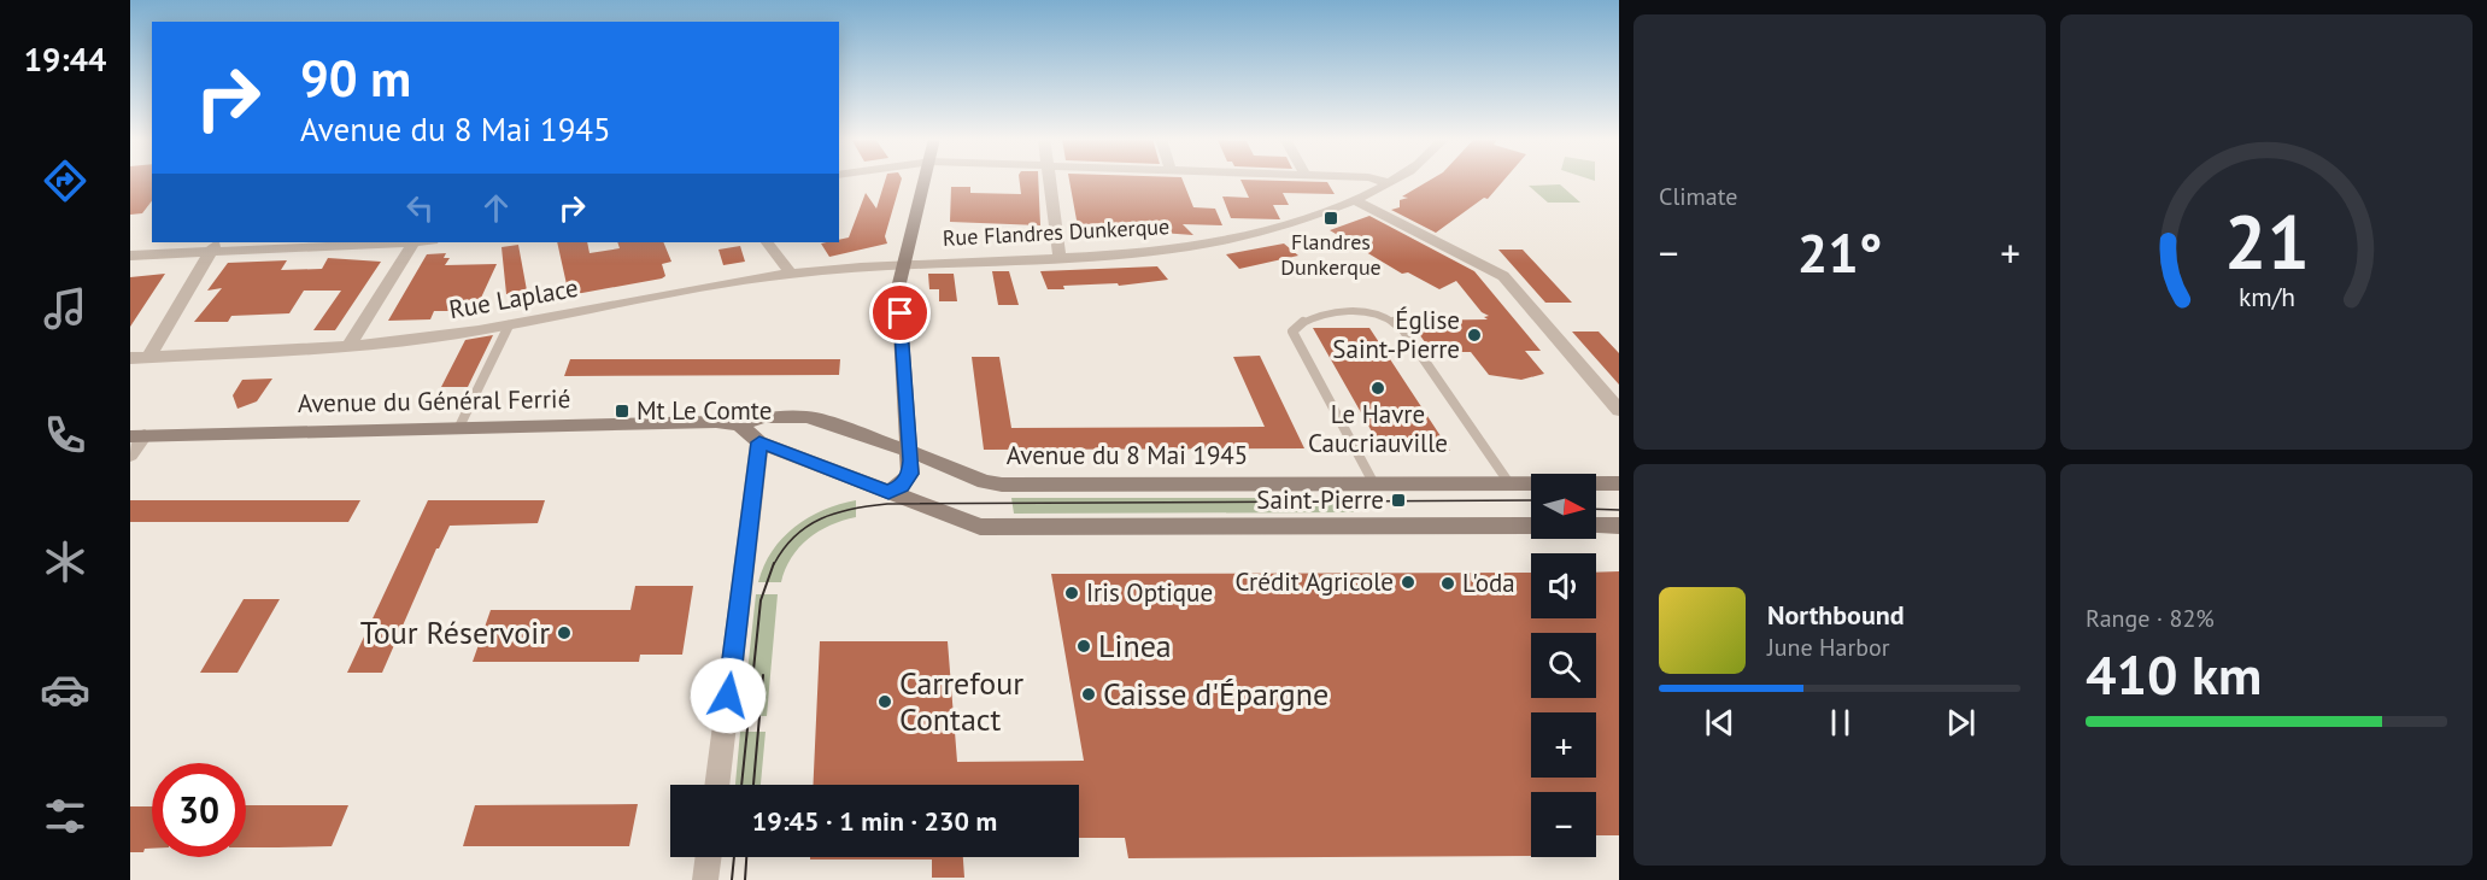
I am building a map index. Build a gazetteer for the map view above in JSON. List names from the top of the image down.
{
  "streets": {
    "street": [
      "Rue Flandres Dunkerque",
      "Rue Laplace",
      "Avenue du Général Ferrié",
      "Avenue du 8 Mai 1945"
    ]
  },
  "crossings": [
    ["Rue Flandres Dunkerque", "Rue Laplace"],
    ["Avenue du Général Ferrié", "Avenue du 8 Mai 1945"]
  ],
  "places": {
    "transit": ["Flandres Dunkerque", "Mt Le Comte", "Saint-Pierre"],
    "other": [
      "Église Saint-Pierre",
      "Le Havre Caucriauville",
      "Crédit Agricole",
      "L'oda",
      "Iris Optique",
      "Tour Réservoir",
      "Linea",
      "Caisse d'Épargne",
      "Carrefour Contact"
    ]
  },
  "north": "right",
  "page": {
    "tabs": "19:44",
    "tile": [
      "Climate",
      ["Range · 82%", "410 km"]
    ],
    "turn": ["90 m", "Avenue du 8 Mai 1945"],
    "heat": ["−", "21°", "+"],
    "map_buttons": ["+", "−"],
    "song": ["Northbound", "June Harbor"],
    "limit": "30",
    "trip": "19:45 · 1 min · 230 m",
    "gauge": ["21", "km/h"]
  }
}
